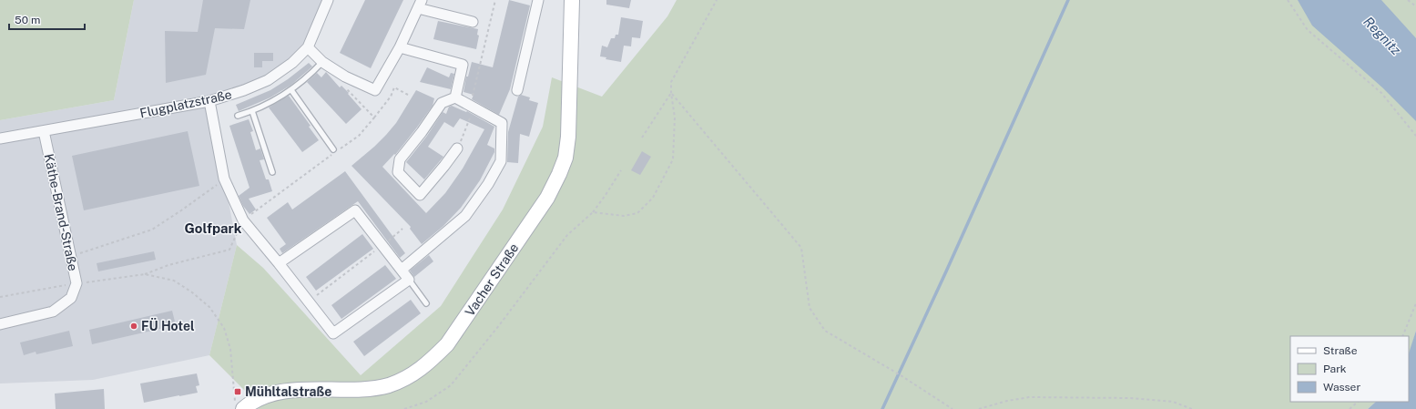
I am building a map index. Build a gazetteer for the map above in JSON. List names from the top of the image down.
{
  "streets": {
    "street": ["Flugplatzstraße", "Käthe-Brand-Straße", "Vacher Straße"]
  },
  "crossings": [
    ["Flugplatzstraße", "Käthe-Brand-Straße"],
    ["Käthe-Brand-Straße", "Vacher Straße"]
  ],
  "districts": ["Golfpark"],
  "water": ["Regnitz"],
  "places": {
    "other": ["FÜ Hotel"],
    "transit": ["Mühltalstraße"]
  },
  "legend": ["Straße", "Park", "Wasser"],
  "scale_bar": "50 m"
}
